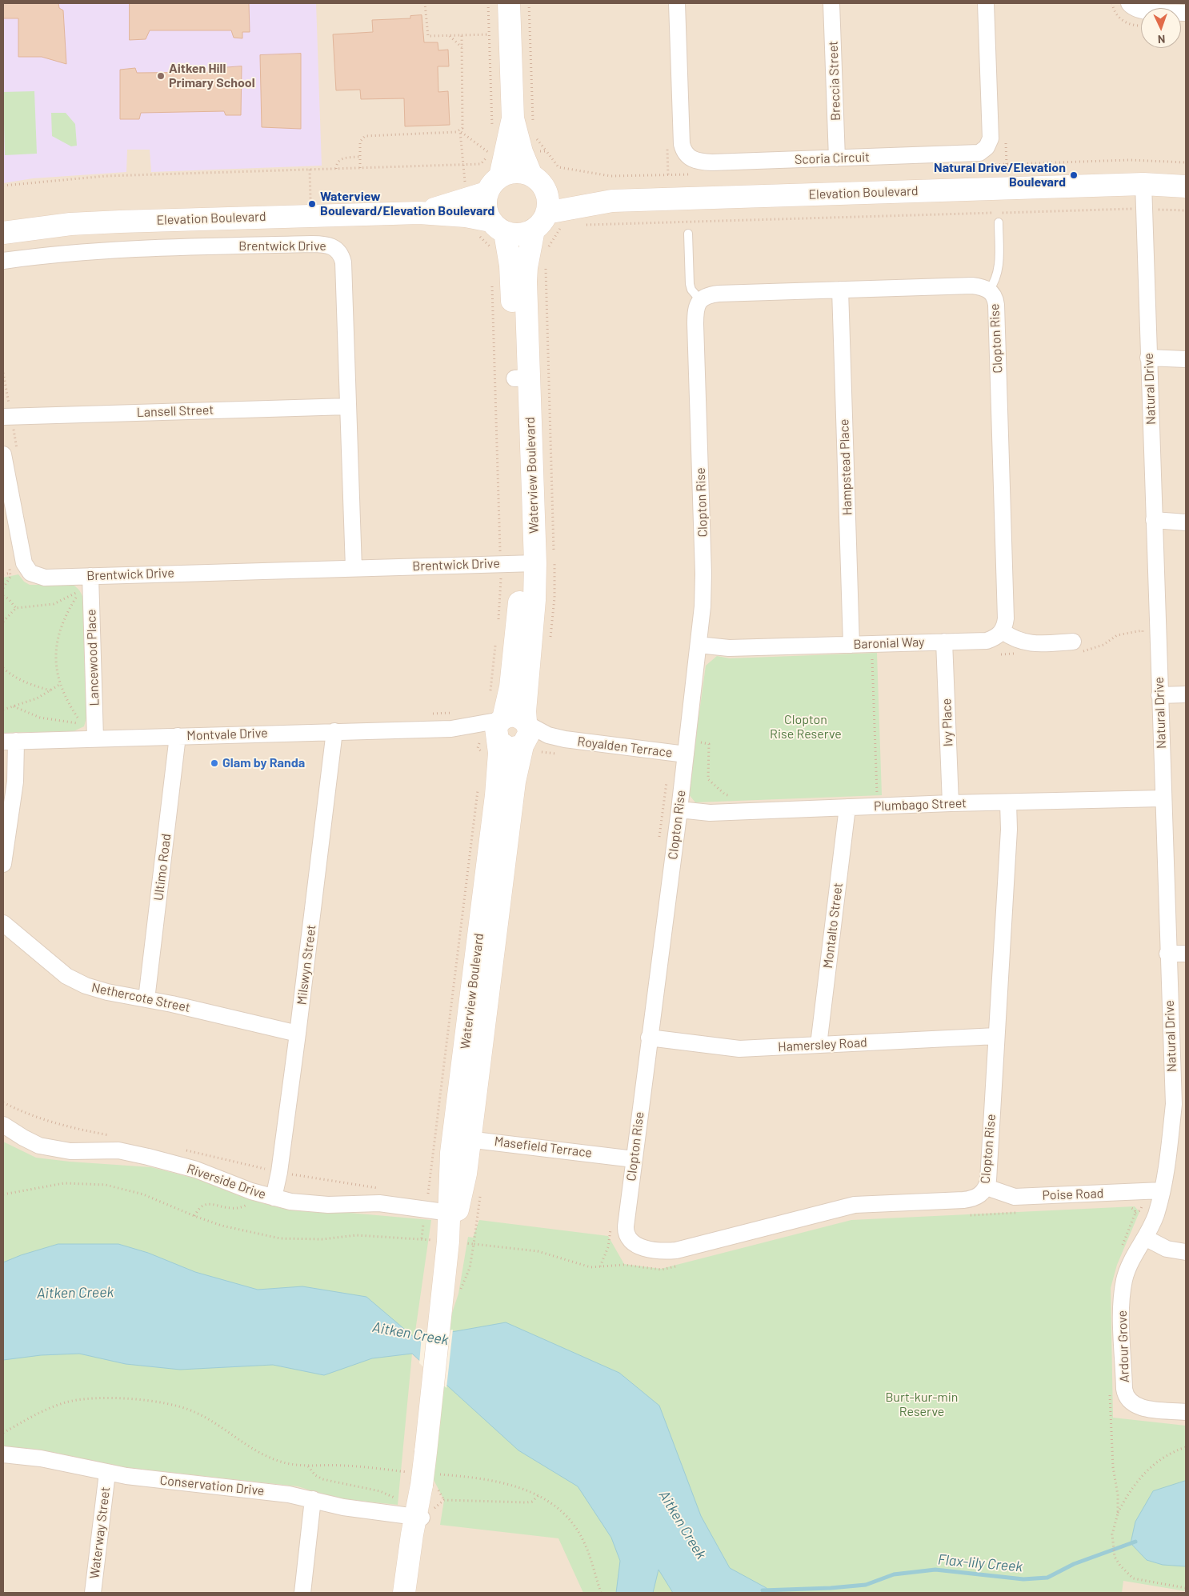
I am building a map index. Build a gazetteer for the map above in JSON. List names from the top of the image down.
{
  "streets": {
    "street": [
      "Breccia Street",
      "Scoria Circuit",
      "Elevation Boulevard",
      "Brentwick Drive",
      "Clopton Rise",
      "Natural Drive",
      "Lansell Street",
      "Hampstead Place",
      "Waterview Boulevard",
      "Baronial Way",
      "Lancewood Place",
      "Ivy Place",
      "Montvale Drive",
      "Royalden Terrace",
      "Plumbago Street",
      "Ultimo Road",
      "Montalto Street",
      "Milswyn Street",
      "Nethercote Street",
      "Hamersley Road",
      "Masefield Terrace",
      "Riverside Drive",
      "Poise Road",
      "Ardour Grove",
      "Conservation Drive",
      "Waterway Street"
    ]
  },
  "crossings": [
    ["Breccia Street", "Scoria Circuit"],
    ["Elevation Boulevard", "Natural Drive"],
    ["Elevation Boulevard", "Waterview Boulevard"],
    ["Brentwick Drive", "Lansell Street"],
    ["Brentwick Drive", "Waterview Boulevard"],
    ["Brentwick Drive", "Lancewood Place"],
    ["Clopton Rise", "Hampstead Place"],
    ["Clopton Rise", "Baronial Way"],
    ["Clopton Rise", "Royalden Terrace"],
    ["Clopton Rise", "Plumbago Street"],
    ["Clopton Rise", "Hamersley Road"],
    ["Clopton Rise", "Masefield Terrace"],
    ["Clopton Rise", "Poise Road"],
    ["Natural Drive", "Plumbago Street"],
    ["Natural Drive", "Poise Road"],
    ["Natural Drive", "Ardour Grove"],
    ["Hampstead Place", "Baronial Way"],
    ["Waterview Boulevard", "Montvale Drive"],
    ["Waterview Boulevard", "Royalden Terrace"],
    ["Waterview Boulevard", "Masefield Terrace"],
    ["Waterview Boulevard", "Riverside Drive"],
    ["Waterview Boulevard", "Conservation Drive"],
    ["Baronial Way", "Ivy Place"],
    ["Lancewood Place", "Montvale Drive"],
    ["Ivy Place", "Plumbago Street"],
    ["Montvale Drive", "Ultimo Road"],
    ["Montvale Drive", "Milswyn Street"],
    ["Plumbago Street", "Montalto Street"],
    ["Ultimo Road", "Nethercote Street"],
    ["Montalto Street", "Hamersley Road"],
    ["Milswyn Street", "Nethercote Street"],
    ["Milswyn Street", "Riverside Drive"],
    ["Conservation Drive", "Waterway Street"]
  ],
  "water": ["Aitken Creek", "Flax-lily Creek"],
  "parks": ["Clopton Rise Reserve", "Burt-kur-min Reserve"],
  "places": [
    "Aitken Hill Primary School",
    "Natural Drive/Elevation Boulevard",
    "Waterview Boulevard/Elevation Boulevard",
    "Glam by Randa"
  ],
  "north": "bottom"
}
